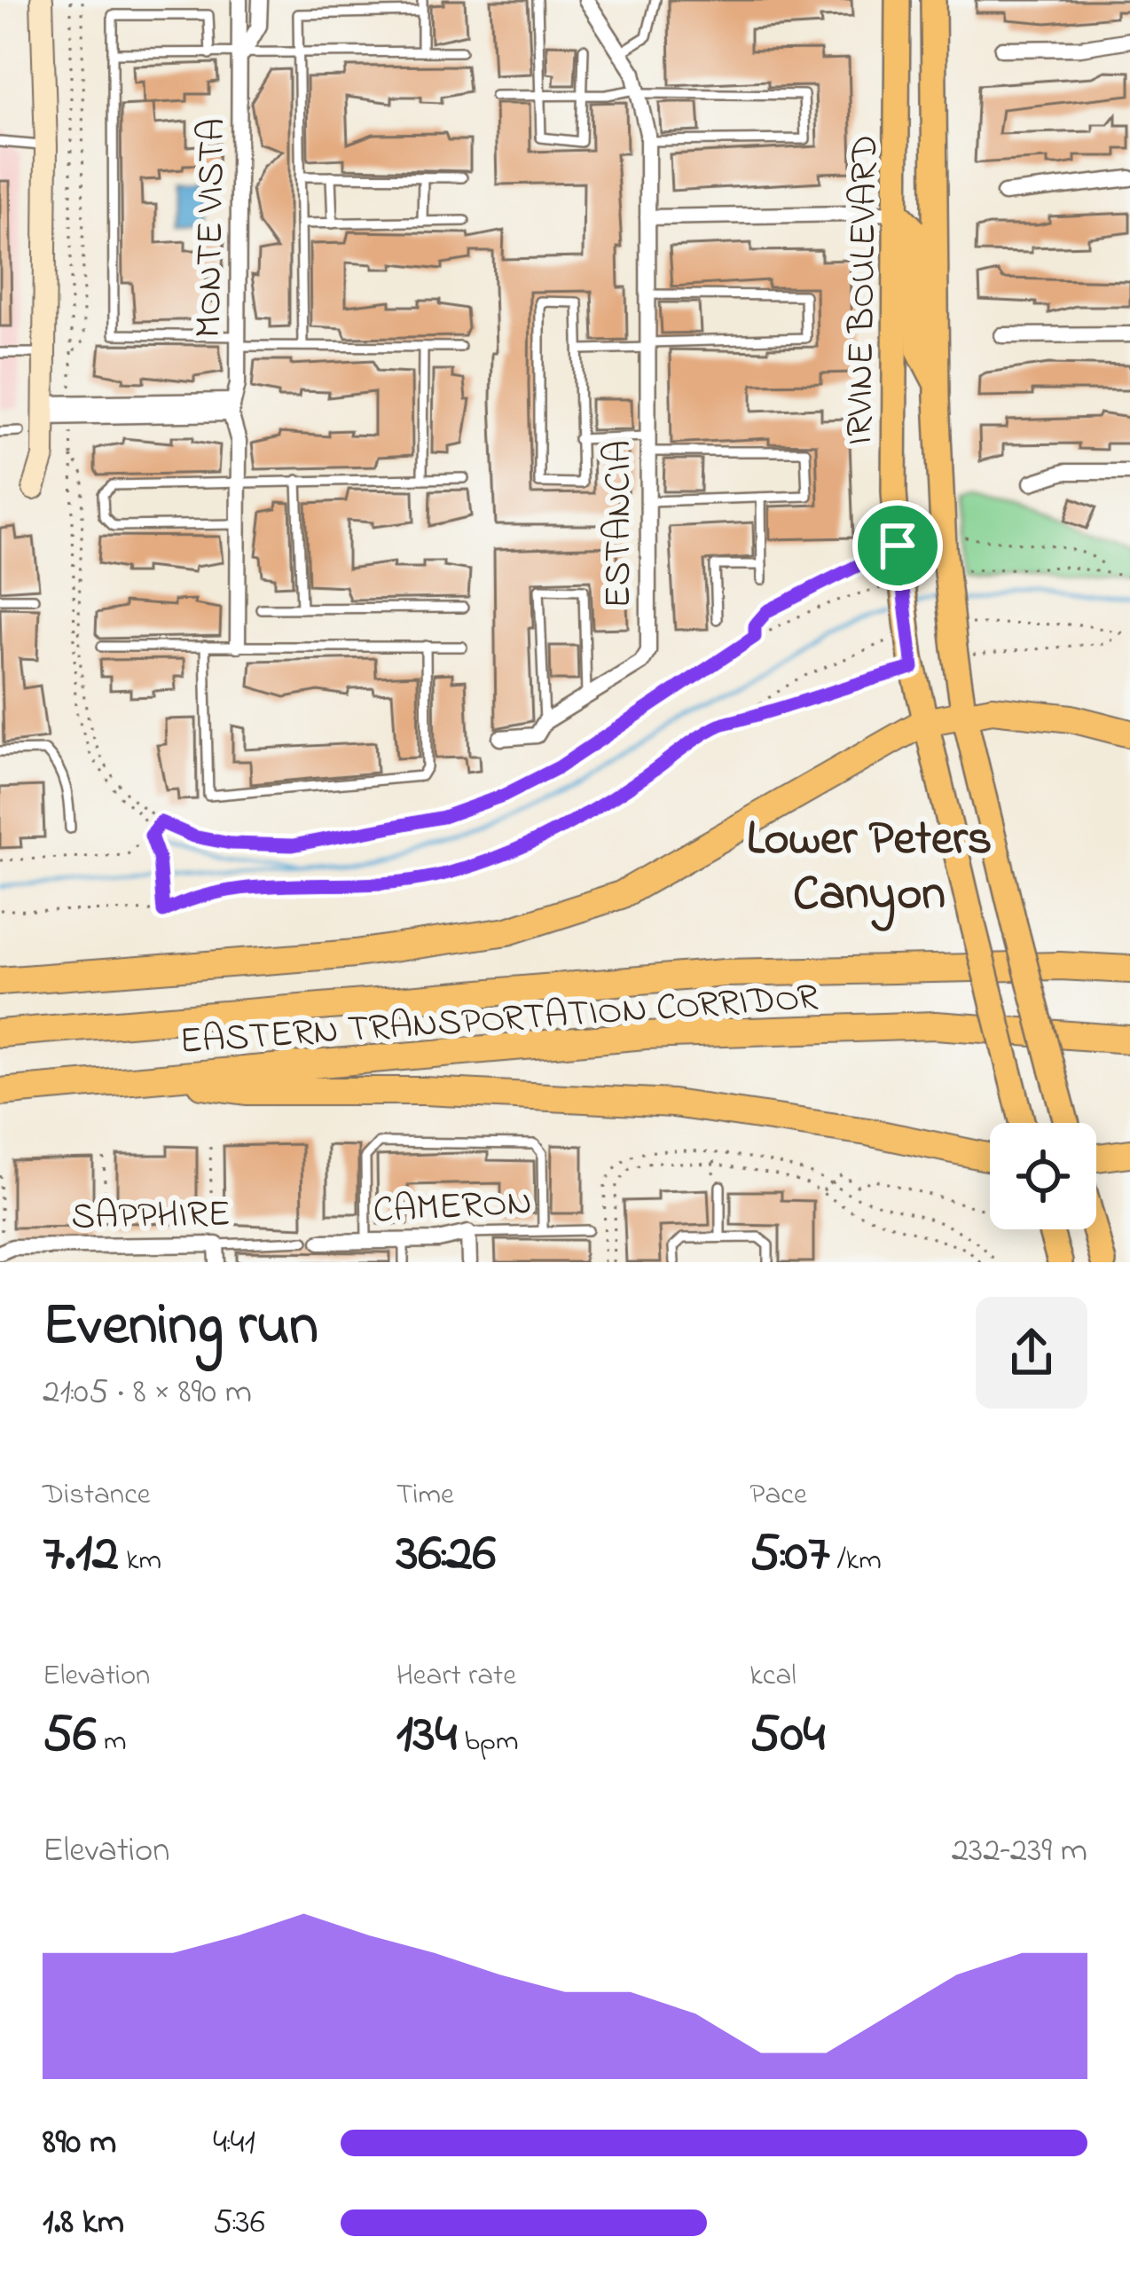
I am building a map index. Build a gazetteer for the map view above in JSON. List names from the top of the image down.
{
  "streets": {
    "highway": ["EASTERN TRANSPORTATION CORRIDOR"],
    "main road": ["IRVINE BOULEVARD"],
    "street": [
      "MONTE VISTA",
      "ESTANCIA",
      "CAMERON",
      "SAPPHIRE"
    ]
  },
  "crossings": [
    ["CAMERON", "SAPPHIRE"]
  ],
  "districts": ["Lower Peters Canyon"],
  "page": {
    "heading": ["Evening run", "21:05 · 8 × 890 m"],
    "stats": [
      ["Distance", "7.12 km"],
      ["Time", "36:26"],
      ["Pace", "5:07 /km"],
      ["Elevation", "56 m"],
      ["Heart rate", "134 bpm"],
      ["kcal", "504"]
    ],
    "chart": ["Elevation", "232–239 m"],
    "list": [
      {
        "name": "890 m",
        "note": "4:41"
      },
      {
        "name": "1.8 km",
        "note": "5:36"
      }
    ]
  }
}
